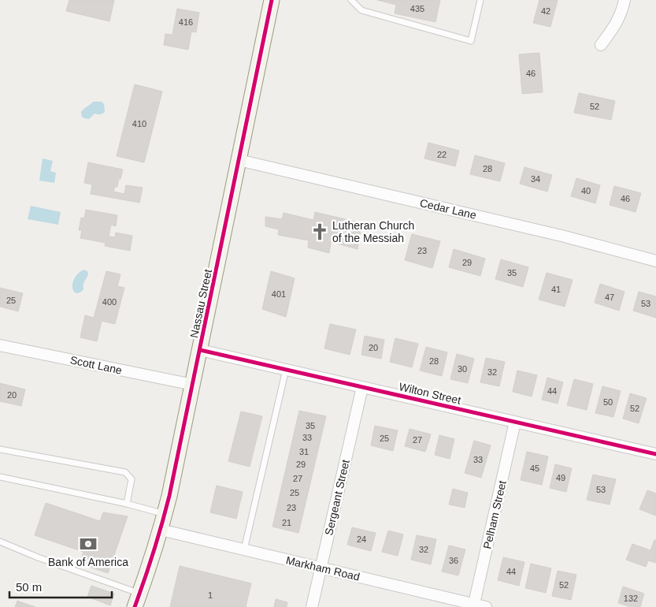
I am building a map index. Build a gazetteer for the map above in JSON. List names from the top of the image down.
{
  "streets": {
    "main road": ["Nassau Street"],
    "street": [
      "Cedar Lane",
      "Scott Lane",
      "Wilton Street",
      "Sergeant Street",
      "Pelham Street",
      "Markham Road"
    ]
  },
  "crossings": [
    ["Cedar Lane", "Nassau Street"],
    ["Nassau Street", "Scott Lane"],
    ["Nassau Street", "Wilton Street"],
    ["Nassau Street", "Markham Road"],
    ["Wilton Street", "Sergeant Street"],
    ["Wilton Street", "Pelham Street"],
    ["Sergeant Street", "Markham Road"],
    ["Pelham Street", "Markham Road"]
  ],
  "places": {
    "church": ["Lutheran Church of the Messiah"],
    "bank": ["Bank of America"]
  },
  "house_numbers": [
    "435",
    "42",
    "416",
    "46",
    "52",
    "410",
    "22",
    "28",
    "34",
    "40",
    "46",
    "23",
    "29",
    "35",
    "41",
    "401",
    "47",
    "25",
    "400",
    "53",
    "20",
    "28",
    "30",
    "32",
    "44",
    "20",
    "50",
    "52",
    "35",
    "33",
    "25",
    "27",
    "31",
    "33",
    "29",
    "45",
    "49",
    "27",
    "53",
    "25",
    "23",
    "21",
    "24",
    "32",
    "36",
    "44",
    "52",
    "1",
    "132"
  ],
  "scale_bar": "50 m"
}
